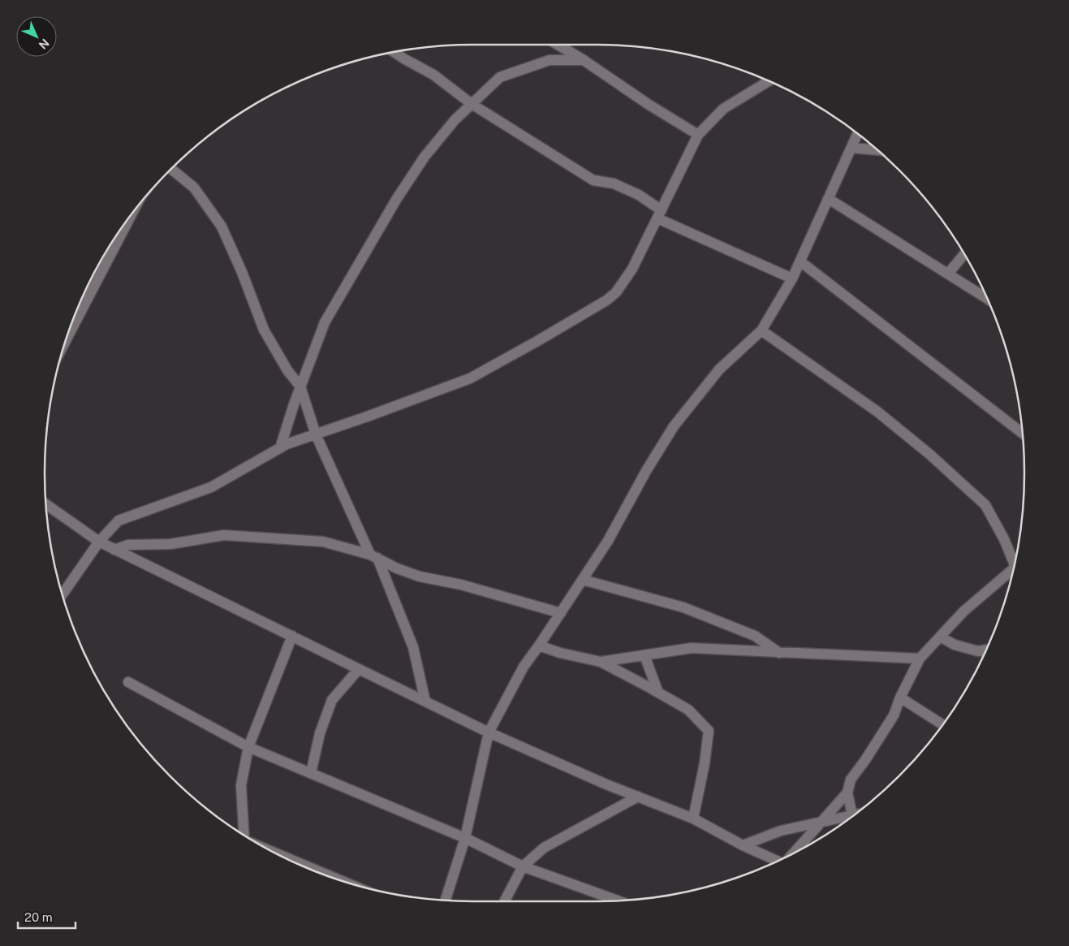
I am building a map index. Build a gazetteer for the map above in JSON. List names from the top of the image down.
{
  "scale_bar": "20 m",
  "north": "bottom right"
}
